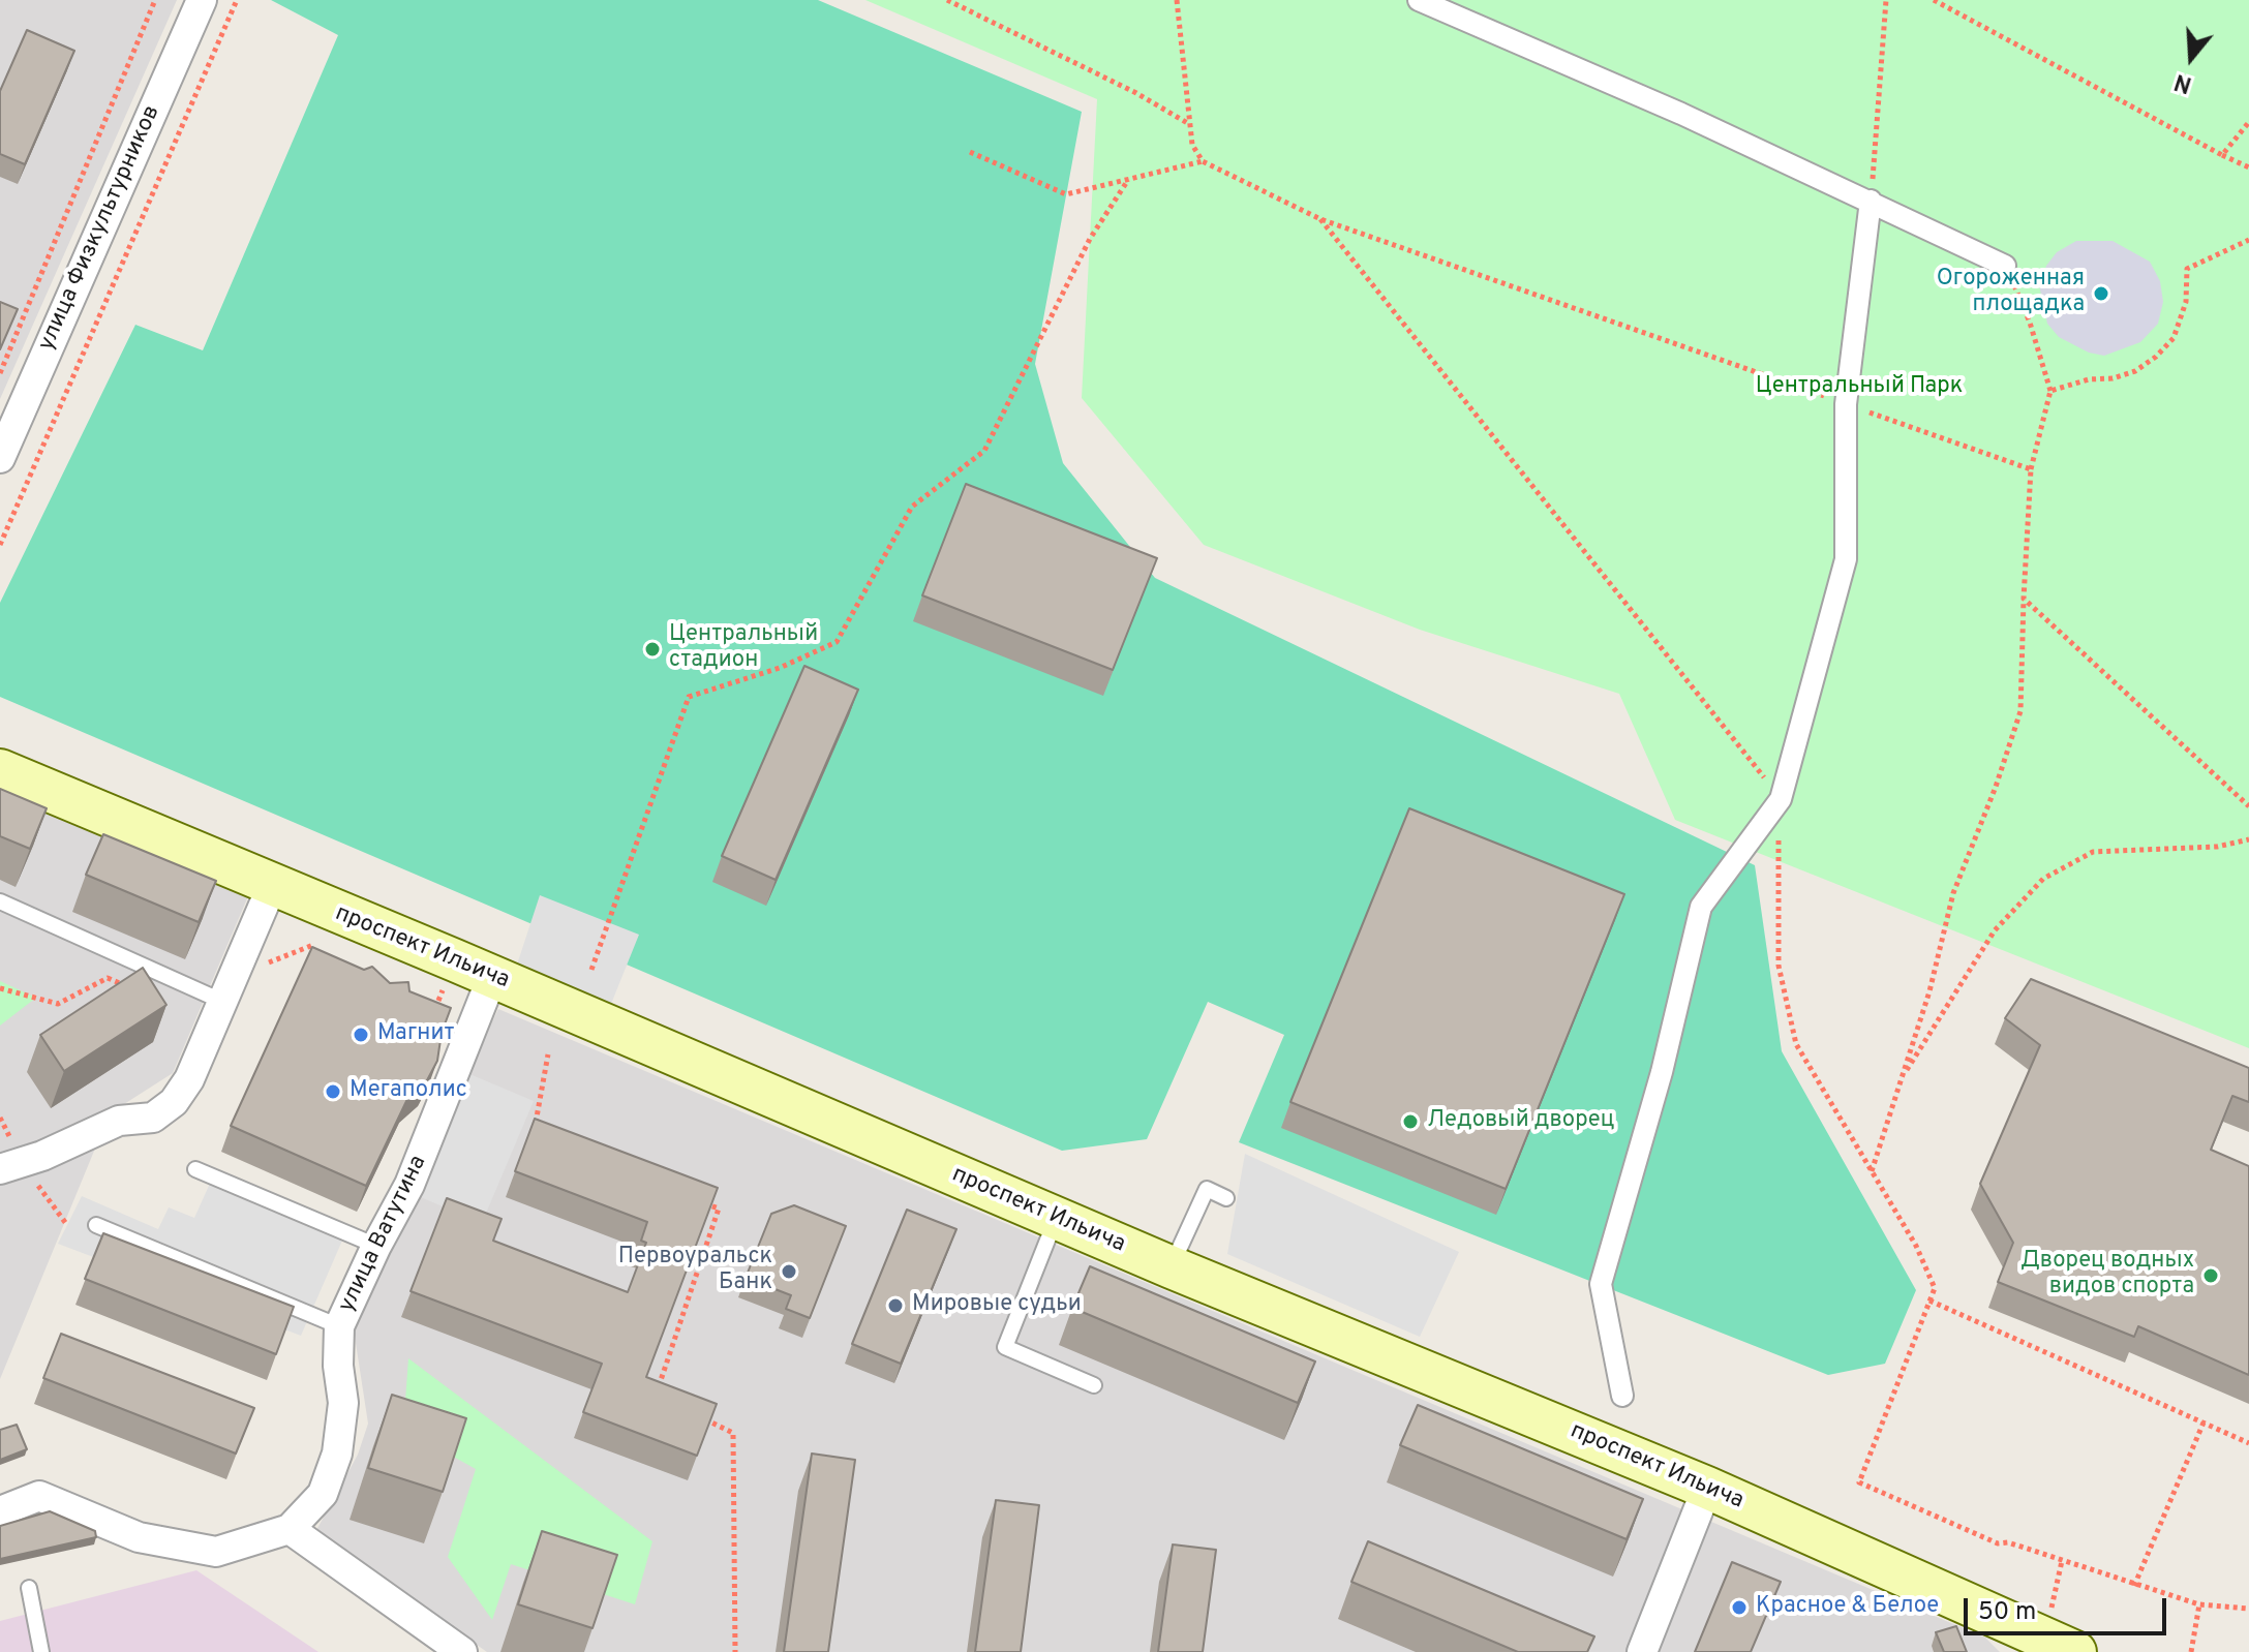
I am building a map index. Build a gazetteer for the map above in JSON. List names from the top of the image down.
{
  "streets": {
    "main road": ["проспект Ильича"],
    "street": ["улица Физкультурников", "улица Ватутина"]
  },
  "crossings": [
    ["проспект Ильича", "улица Ватутина"]
  ],
  "parks": ["Центральный Парк"],
  "places": [
    "Огороженная площадка",
    "Центральный стадион",
    "Магнит",
    "Мегаполис",
    "Ледовый дворец",
    "Первоуральск Банк",
    "Дворец водных видов спорта",
    "Мировые судьи",
    "Красное & Белое"
  ],
  "scale_bar": "50 m",
  "north": "bottom"
}
